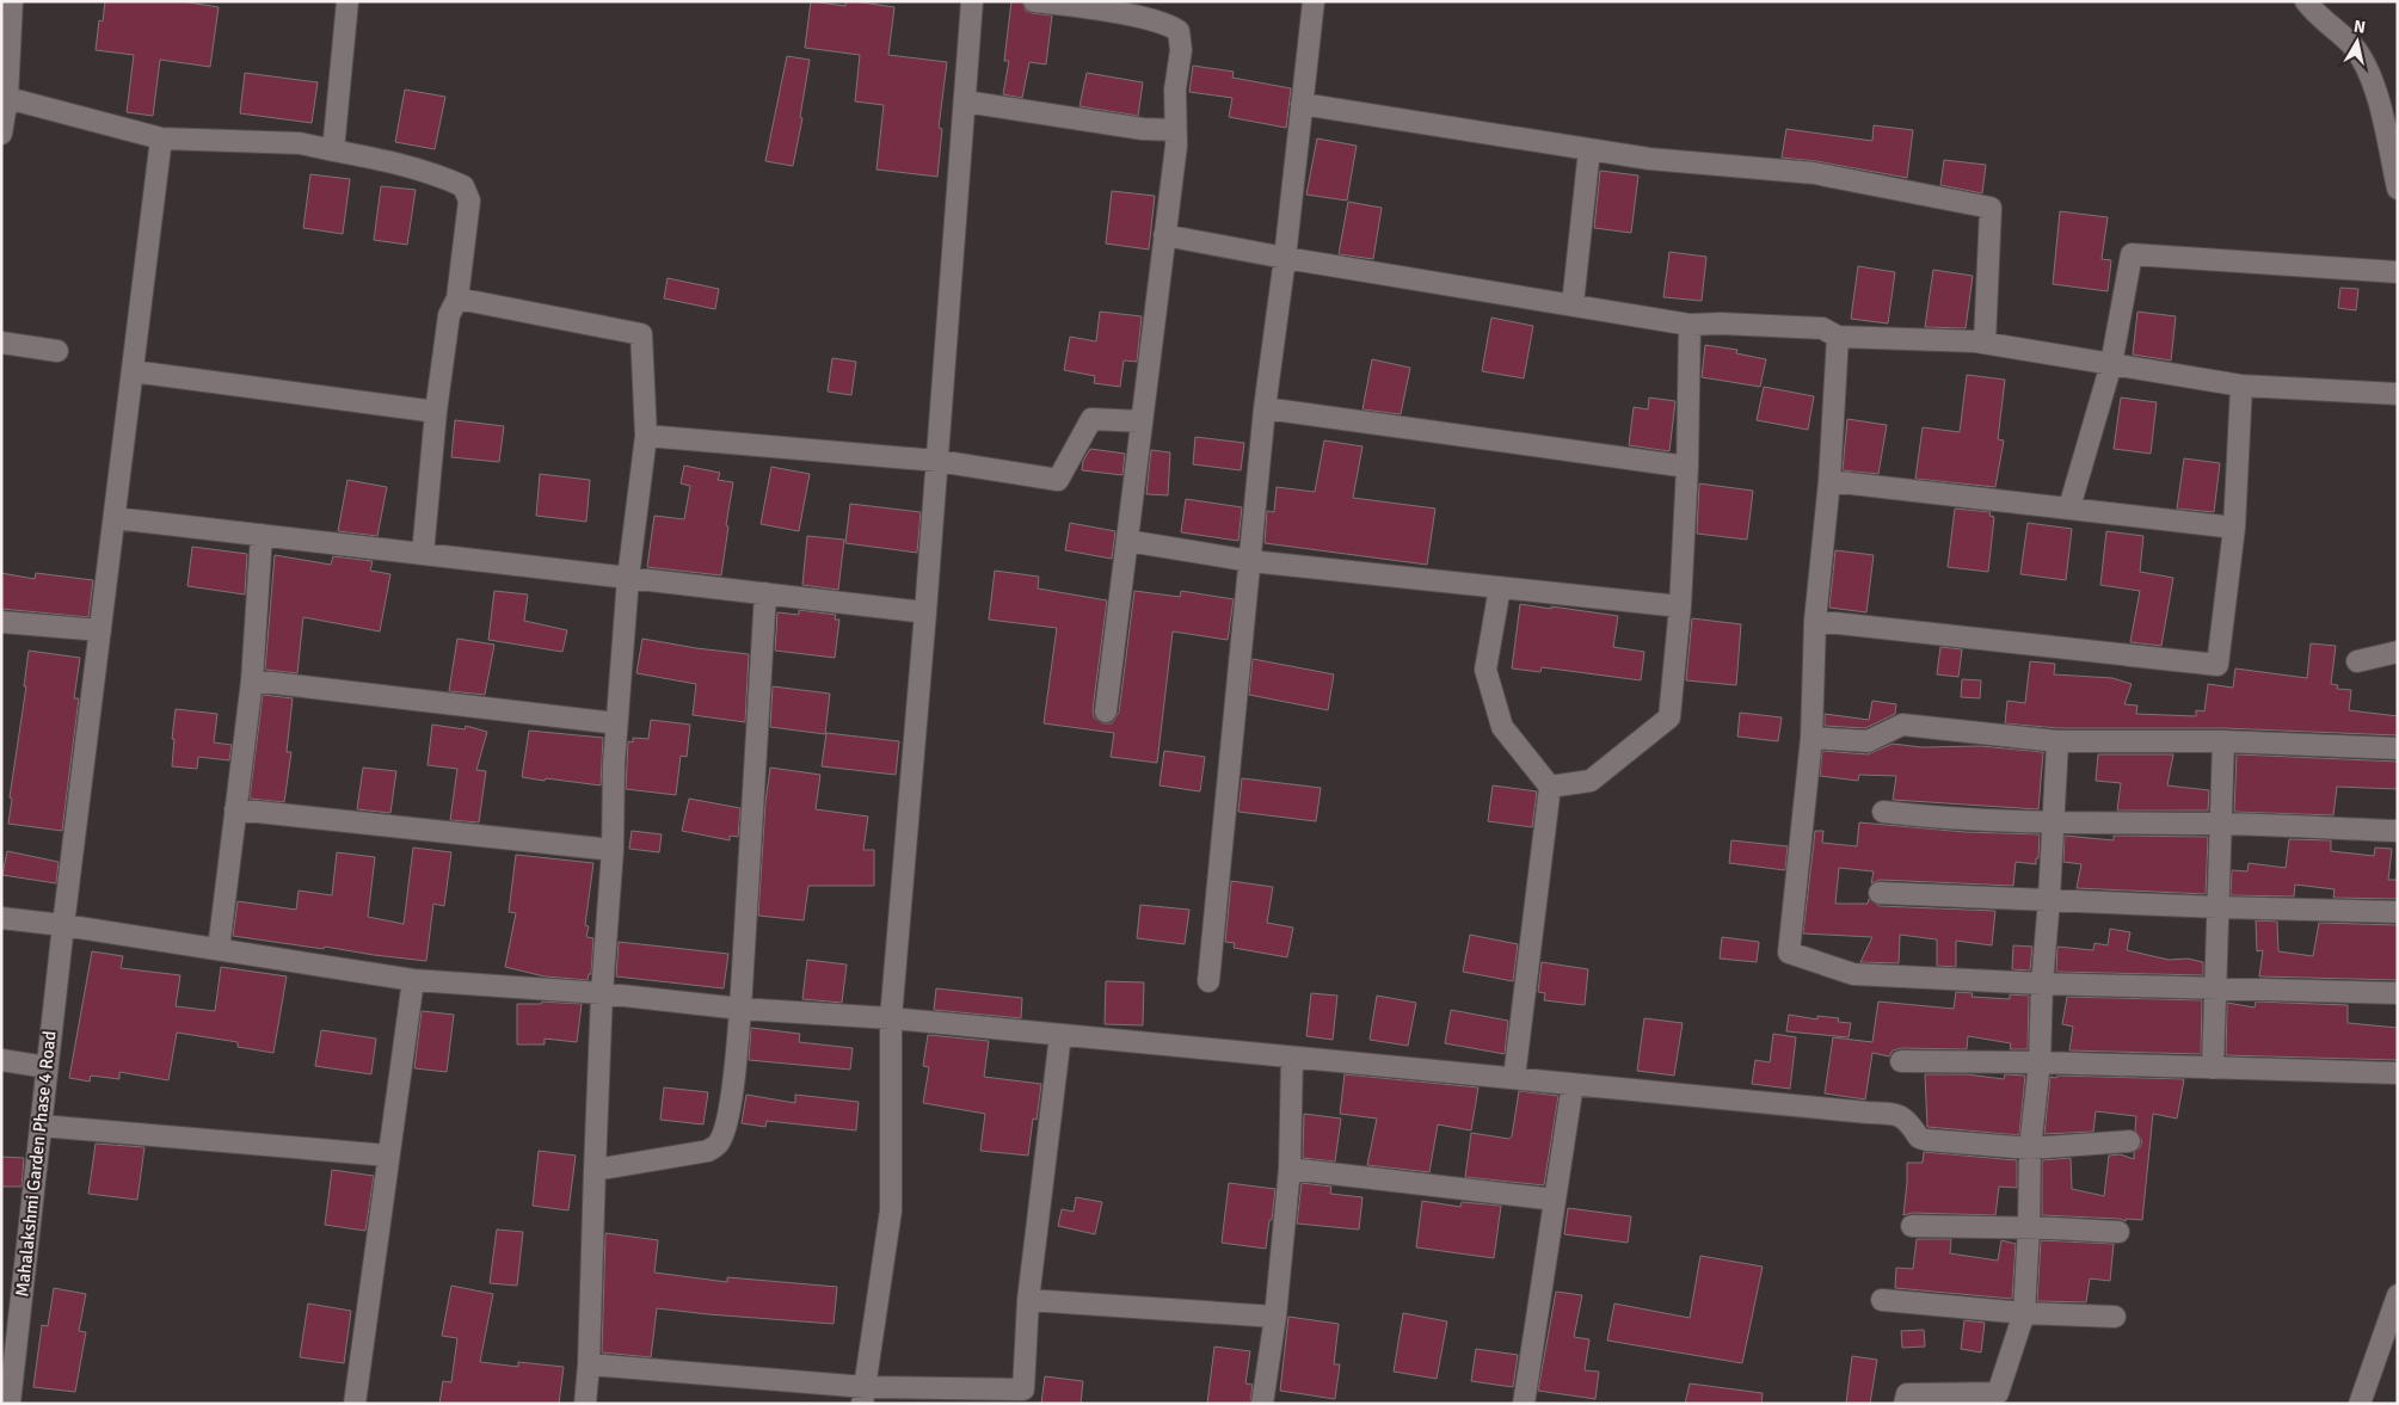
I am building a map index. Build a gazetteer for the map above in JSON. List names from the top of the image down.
{
  "streets": {
    "street": ["Mahalakshmi Garden Phase 4 Road"]
  },
  "north": "top"
}
